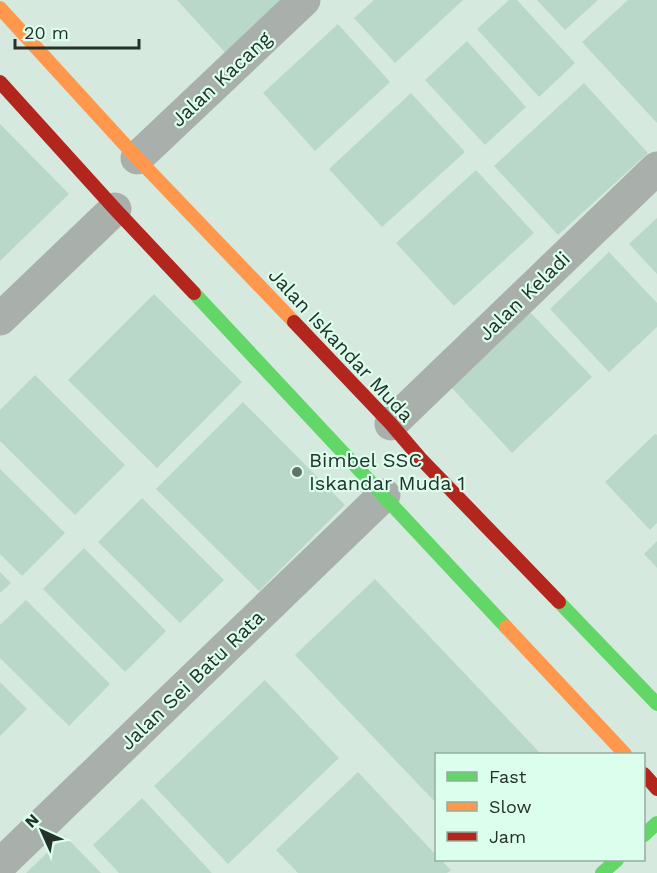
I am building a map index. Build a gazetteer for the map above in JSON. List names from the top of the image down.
{
  "streets": {
    "main road": ["Jalan Iskandar Muda"],
    "street": ["Jalan Kacang", "Jalan Keladi", "Jalan Sei Batu Rata"]
  },
  "crossings": [
    ["Jalan Kacang", "Jalan Iskandar Muda"],
    ["Jalan Keladi", "Jalan Iskandar Muda"]
  ],
  "places": ["Bimbel SSC Iskandar Muda 1"],
  "legend": ["Fast", "Slow", "Jam"],
  "scale_bar": "20 m",
  "north": "top left"
}
